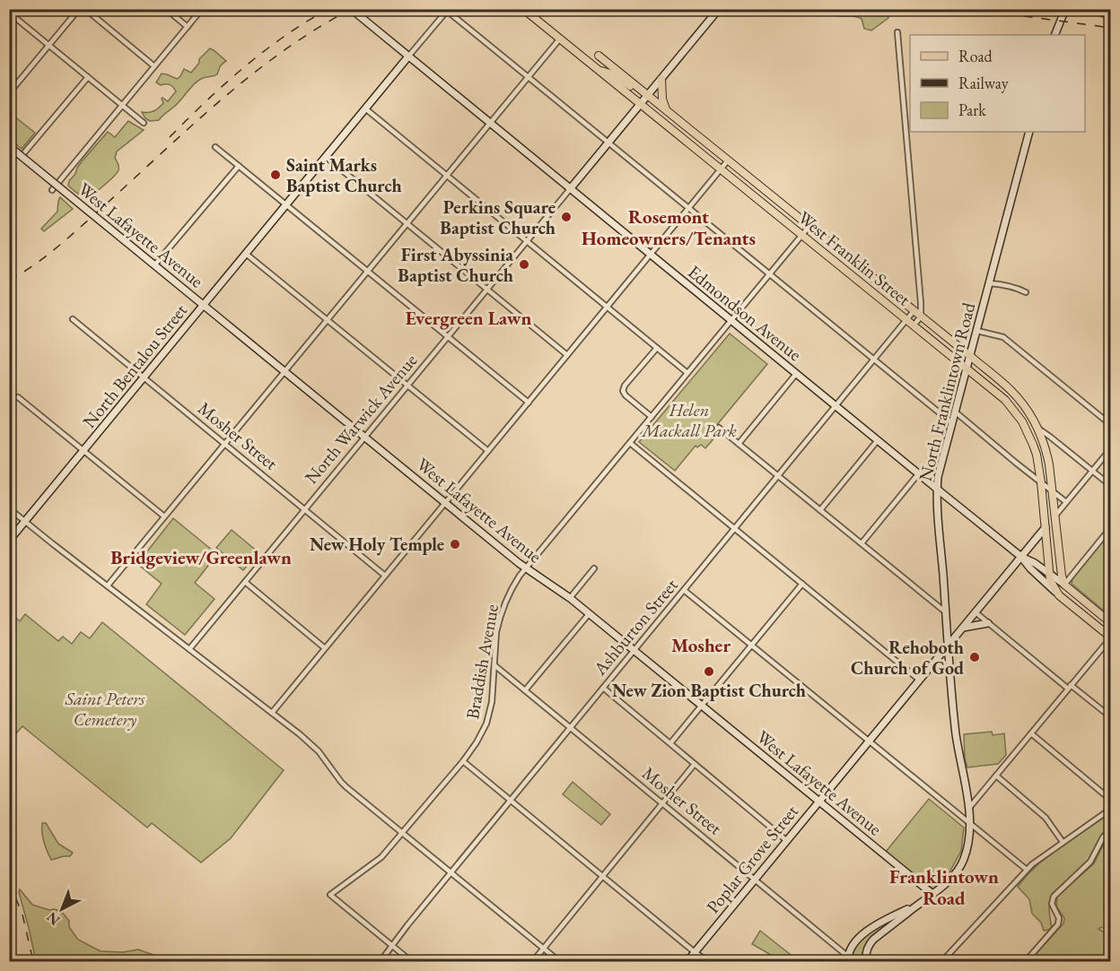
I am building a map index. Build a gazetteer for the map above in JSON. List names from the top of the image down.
{
  "streets": {
    "main road": [
      "West Lafayette Avenue",
      "West Franklin Street",
      "Edmondson Avenue",
      "North Bentalou Street",
      "North Franklintown Road",
      "North Warwick Avenue",
      "Poplar Grove Street"
    ],
    "street": ["Mosher Street", "Ashburton Street", "Braddish Avenue"]
  },
  "crossings": [
    ["West Lafayette Avenue", "North Bentalou Street"],
    ["West Lafayette Avenue", "North Franklintown Road"],
    ["West Lafayette Avenue", "North Warwick Avenue"],
    ["West Lafayette Avenue", "Ashburton Street"],
    ["West Lafayette Avenue", "Braddish Avenue"],
    ["West Lafayette Avenue", "Poplar Grove Street"],
    ["West Franklin Street", "Edmondson Avenue"],
    ["West Franklin Street", "North Franklintown Road"],
    ["West Franklin Street", "North Warwick Avenue"],
    ["West Franklin Street", "Ashburton Street"],
    ["West Franklin Street", "Braddish Avenue"],
    ["West Franklin Street", "Poplar Grove Street"],
    ["Edmondson Avenue", "North Bentalou Street"],
    ["Edmondson Avenue", "North Franklintown Road"],
    ["Edmondson Avenue", "North Warwick Avenue"],
    ["Edmondson Avenue", "Ashburton Street"],
    ["Edmondson Avenue", "Braddish Avenue"],
    ["Edmondson Avenue", "Poplar Grove Street"],
    ["North Bentalou Street", "Mosher Street"],
    ["North Franklintown Road", "Mosher Street"],
    ["North Franklintown Road", "Poplar Grove Street"],
    ["North Warwick Avenue", "Mosher Street"],
    ["Mosher Street", "Ashburton Street"],
    ["Mosher Street", "Braddish Avenue"],
    ["Mosher Street", "Poplar Grove Street"],
    ["Ashburton Street", "Braddish Avenue"]
  ],
  "districts": [
    "Rosemont Homeowners/Tenants",
    "Evergreen Lawn",
    "Bridgeview/Greenlawn",
    "Mosher",
    "Franklintown Road"
  ],
  "parks": ["Helen Mackall Park", "Saint Peters Cemetery"],
  "places": [
    "Saint Marks Baptist Church",
    "Perkins Square Baptist Church",
    "First Abyssinia Baptist Church",
    "New Holy Temple",
    "Rehoboth Church of God",
    "New Zion Baptist Church"
  ],
  "legend": ["Road", "Railway", "Park"],
  "north": "bottom left"
}
